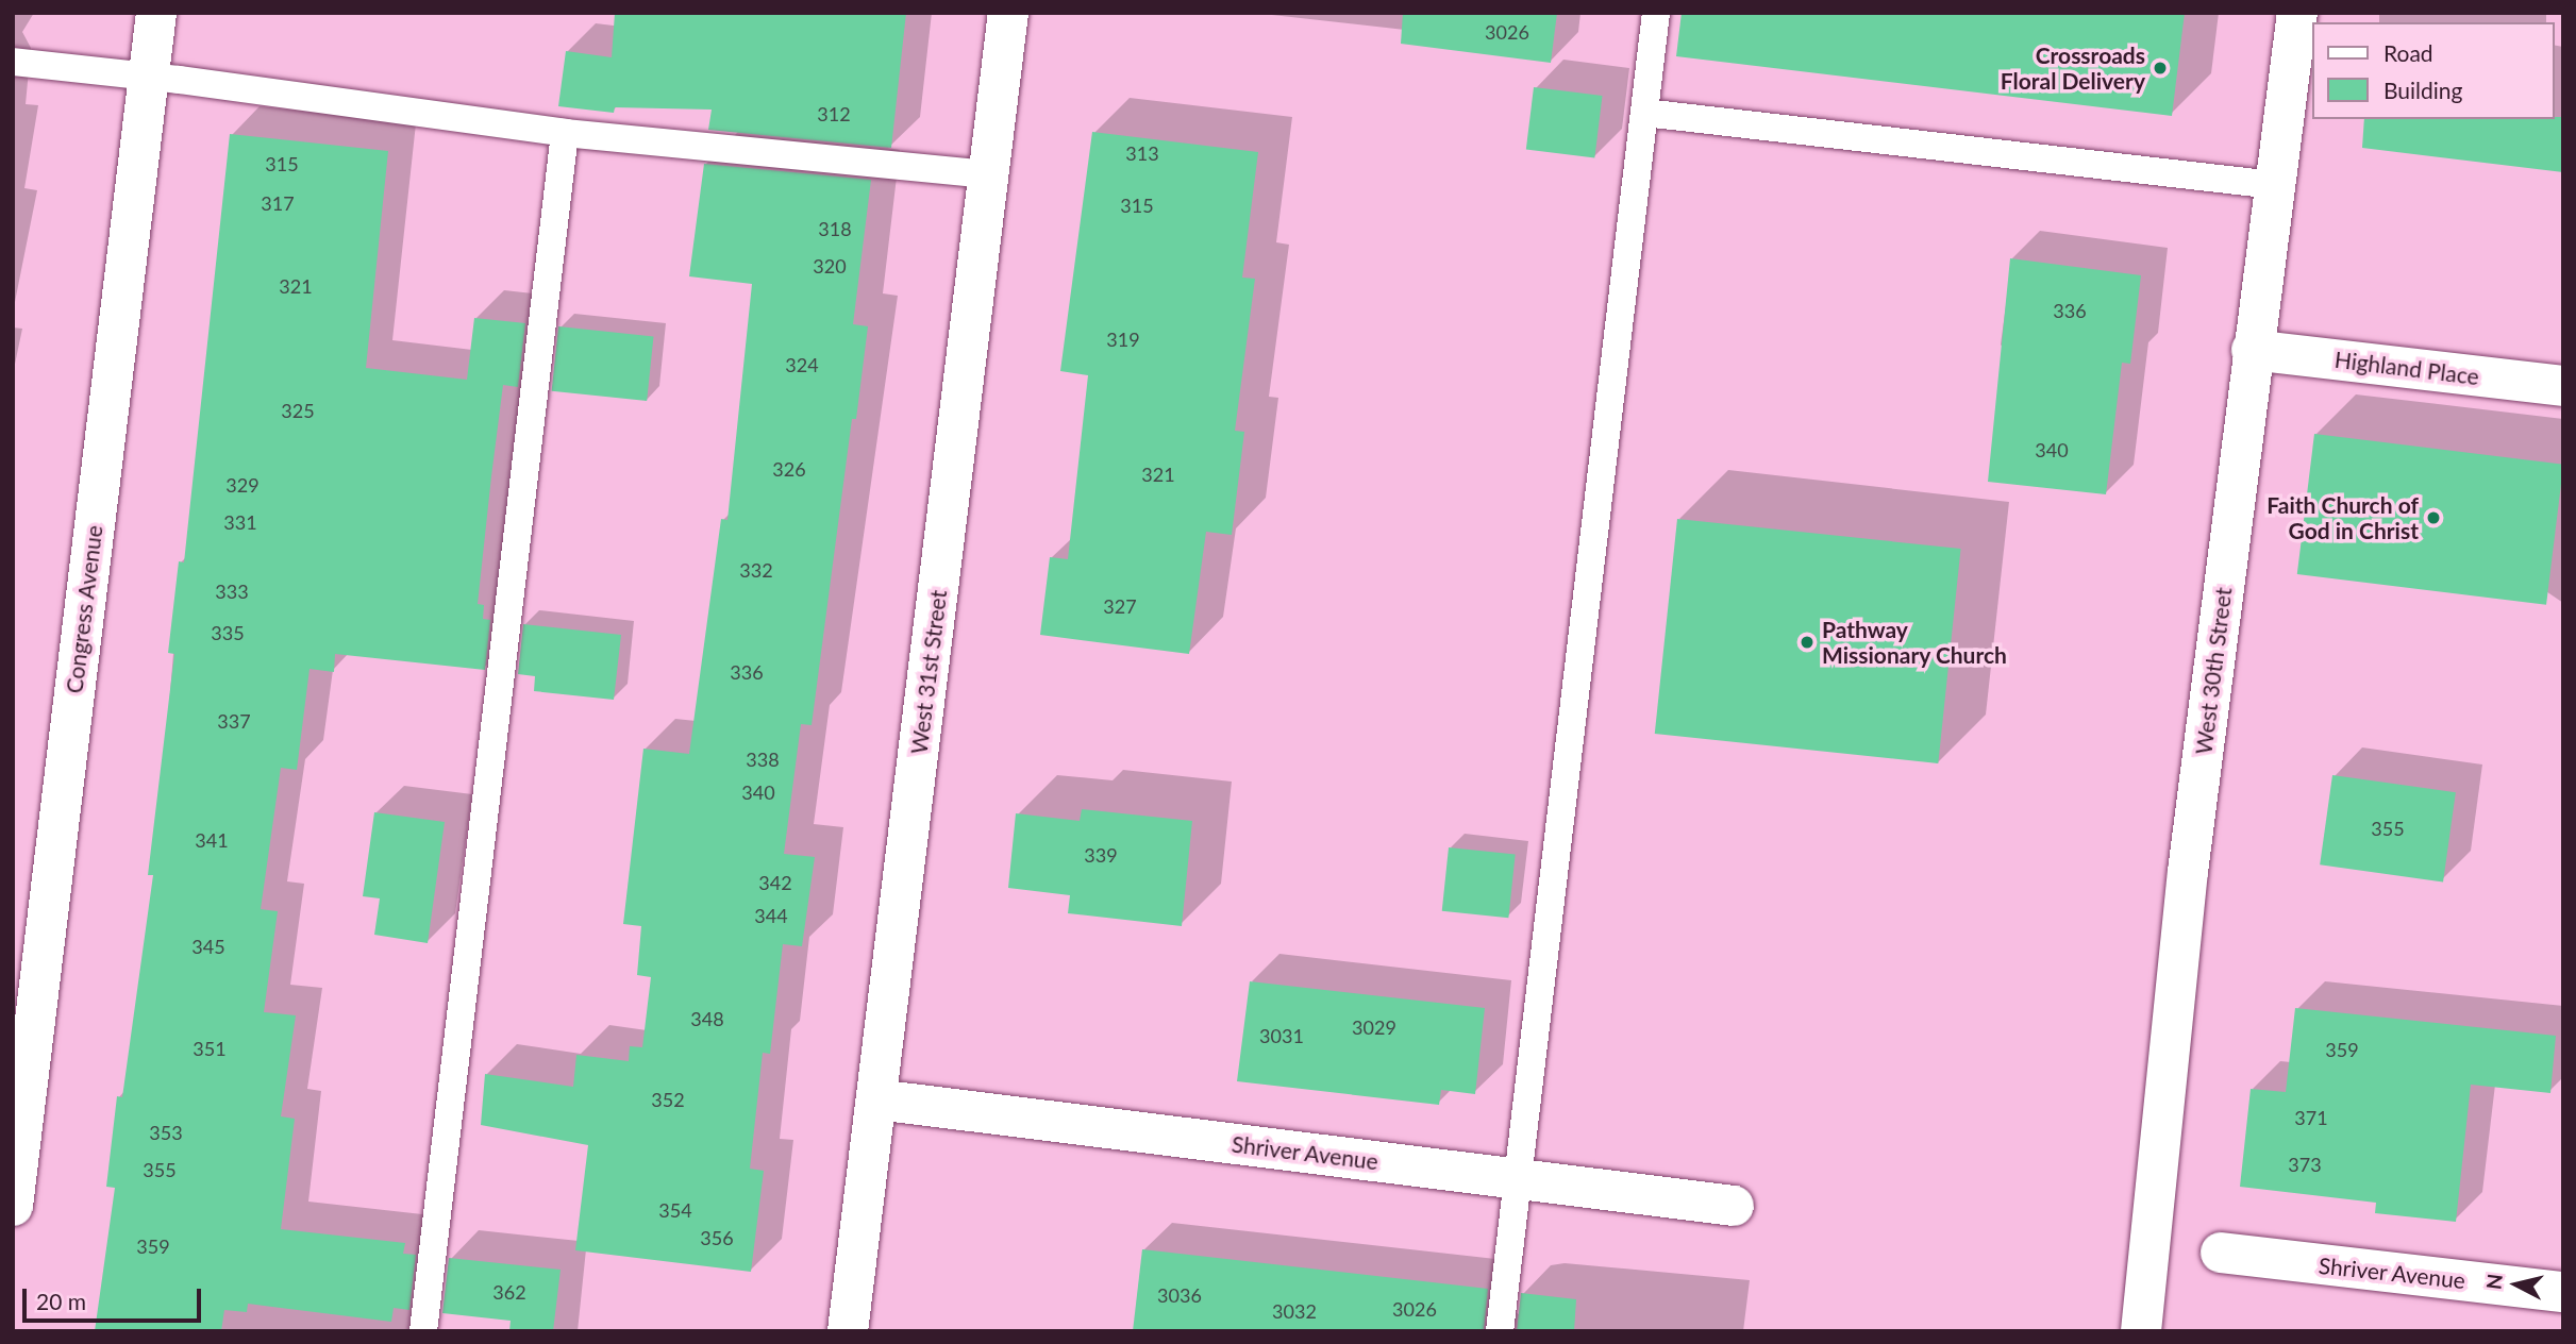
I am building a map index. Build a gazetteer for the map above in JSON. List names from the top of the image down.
{
  "streets": {
    "street": [
      "Highland Place",
      "Congress Avenue",
      "West 30th Street",
      "West 31st Street",
      "Shriver Avenue"
    ]
  },
  "crossings": [
    ["Highland Place", "West 30th Street"],
    ["West 31st Street", "Shriver Avenue"]
  ],
  "places": ["Crossroads Floral Delivery", "Faith Church of God in Christ", "Pathway Missionary Church"],
  "house_numbers": [
    "3026",
    "312",
    "313",
    "315",
    "317",
    "315",
    "318",
    "320",
    "321",
    "336",
    "319",
    "324",
    "325",
    "340",
    "326",
    "321",
    "329",
    "331",
    "332",
    "333",
    "327",
    "335",
    "336",
    "337",
    "338",
    "340",
    "355",
    "341",
    "339",
    "342",
    "344",
    "345",
    "348",
    "3029",
    "3031",
    "351",
    "359",
    "352",
    "371",
    "353",
    "373",
    "355",
    "354",
    "356",
    "359",
    "362",
    "3036",
    "3026",
    "3032"
  ],
  "legend": ["Road", "Building"],
  "scale_bar": "20 m",
  "north": "left"
}
